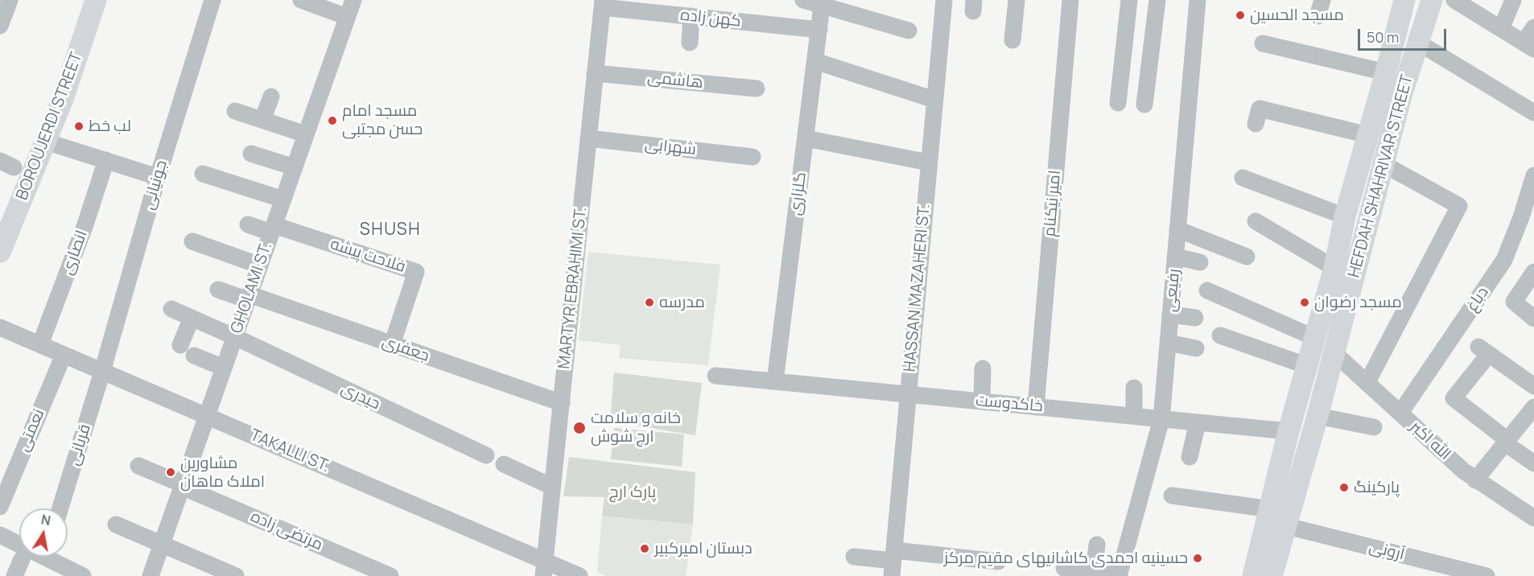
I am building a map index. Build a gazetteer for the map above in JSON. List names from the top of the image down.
{
  "streets": {
    "main road": ["BOROUJERDI STREET", "HEFDAH SHAHRIVAR STREET"],
    "street": [
      "کهن زاده",
      "هاشمی",
      "شهرابی",
      "جونیانی",
      "گلزاری",
      "امیر نیکنام",
      "انصاری",
      "فلاحت پیشه",
      "GHOLAMI ST.",
      "MARTYR EBRAHIMI ST.",
      "HASSAN MAZAHERI ST.",
      "رفیعی",
      "دباغ",
      "جعفری",
      "حیدری",
      "خاکدوست",
      "نعمتی",
      "الله اکبر",
      "قربانی",
      "TAKALLI ST.",
      "مرتضی زاده",
      "آرونی"
    ]
  },
  "crossings": [
    ["کهن زاده", "گلزاری"],
    ["کهن زاده", "MARTYR EBRAHIMI ST."],
    ["هاشمی", "MARTYR EBRAHIMI ST."],
    ["شهرابی", "MARTYR EBRAHIMI ST."],
    ["HEFDAH SHAHRIVAR STREET", "خاکدوست"],
    ["HEFDAH SHAHRIVAR STREET", "الله اکبر"],
    ["HEFDAH SHAHRIVAR STREET", "آرونی"],
    ["جونیانی", "قربانی"],
    ["جونیانی", "TAKALLI ST."],
    ["گلزاری", "خاکدوست"],
    ["امیر نیکنام", "خاکدوست"],
    ["انصاری", "TAKALLI ST."],
    ["فلاحت پیشه", "GHOLAMI ST."],
    ["فلاحت پیشه", "جعفری"],
    ["GHOLAMI ST.", "جعفری"],
    ["GHOLAMI ST.", "حیدری"],
    ["GHOLAMI ST.", "TAKALLI ST."],
    ["GHOLAMI ST.", "مرتضی زاده"],
    ["MARTYR EBRAHIMI ST.", "جعفری"],
    ["MARTYR EBRAHIMI ST.", "TAKALLI ST."],
    ["HASSAN MAZAHERI ST.", "خاکدوست"],
    ["رفیعی", "خاکدوست"],
    ["دباغ", "الله اکبر"],
    ["نعمتی", "TAKALLI ST."],
    ["قربانی", "TAKALLI ST."]
  ],
  "districts": ["SHUSH"],
  "parks": ["پارک ارج"],
  "places": [
    "مسجد الحسین",
    "مسجد امام حسن مجتبی",
    "لب خط",
    "مدرسه",
    "مسجد رضوان",
    "خانه و سلامت ارج شوش",
    "مشاورین املاک ماهان",
    "پارکینگ",
    "دبستان امیرکبیر",
    "حسینیه احمدی کاشانیهای مقیم مرکز"
  ],
  "scale_bar": "50 m",
  "north": "top"
}
